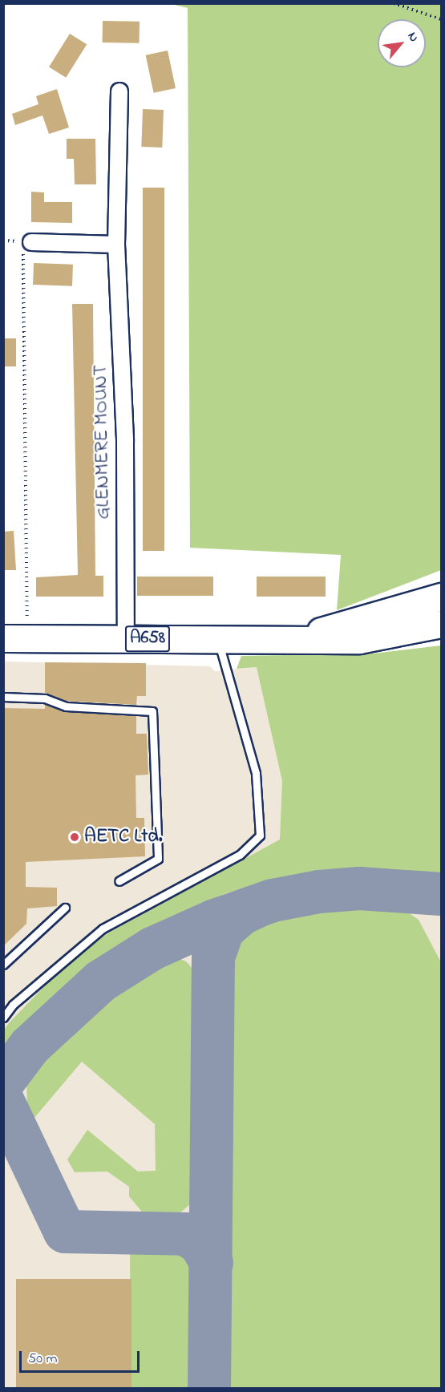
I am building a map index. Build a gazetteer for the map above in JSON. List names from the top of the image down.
{
  "streets": {
    "highway": ["A658"],
    "street": ["GLENMERE MOUNT"]
  },
  "crossings": [
    ["GLENMERE MOUNT", "A658"]
  ],
  "places": ["AETC Ltd."],
  "scale_bar": "50 m",
  "north": "top right"
}
